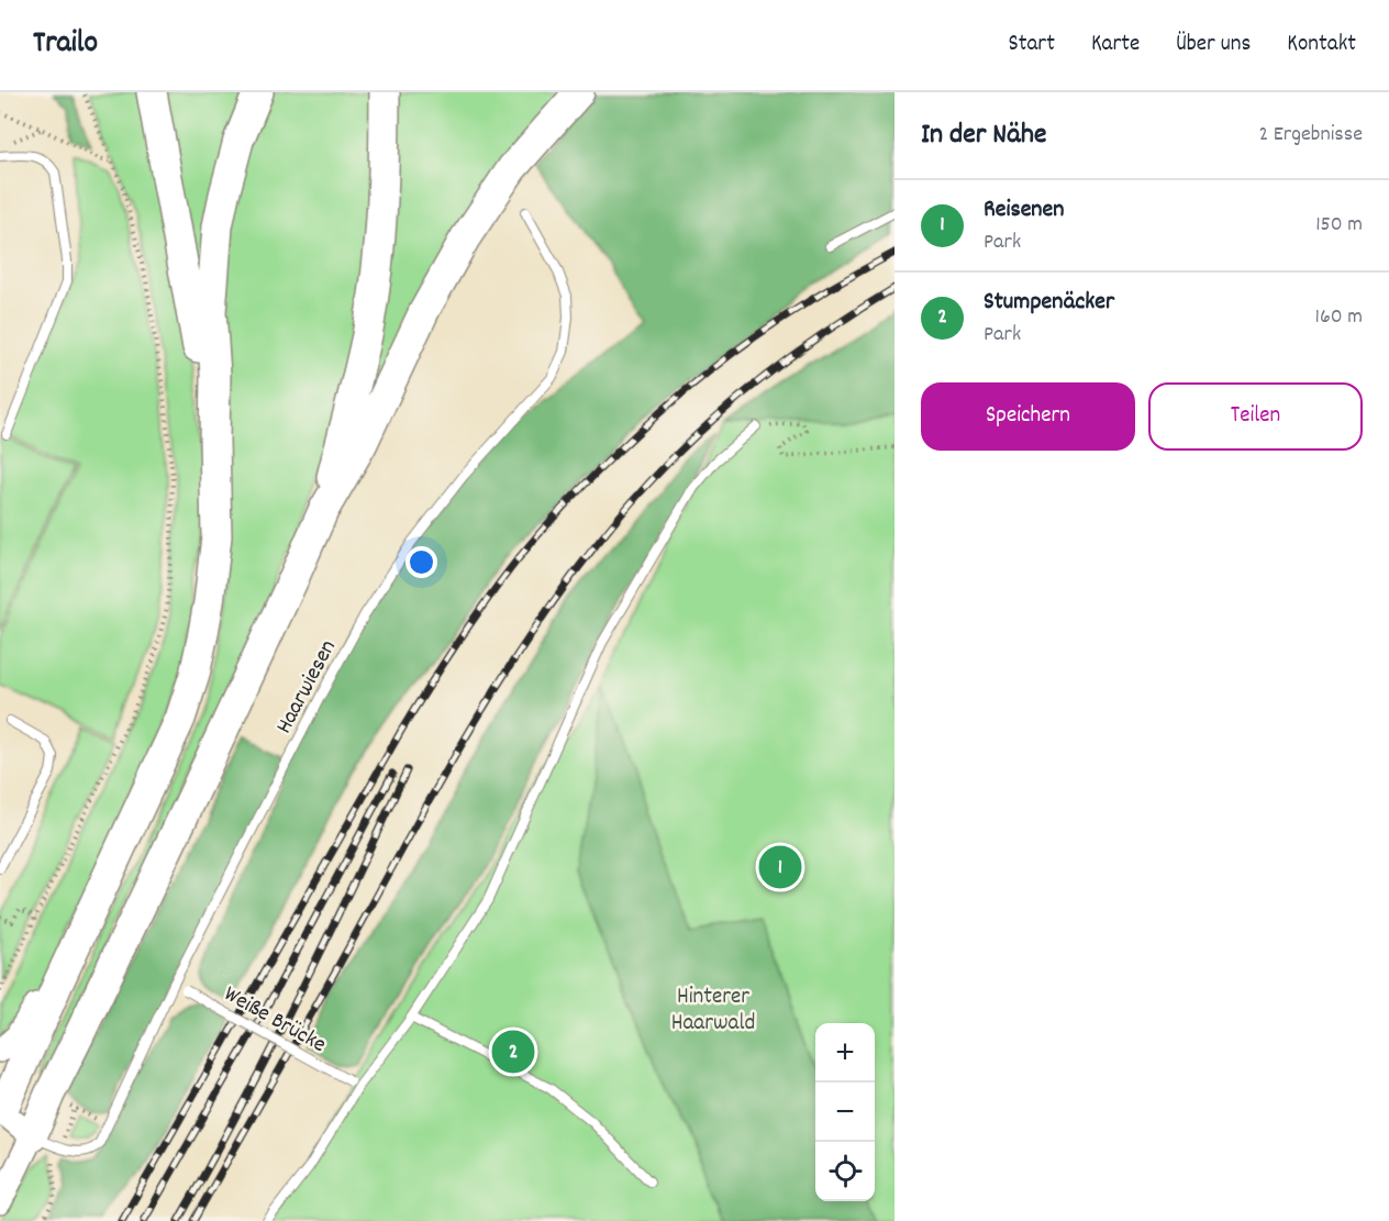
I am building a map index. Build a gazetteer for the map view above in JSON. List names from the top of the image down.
{
  "streets": {
    "lane": ["Haarwiesen", "Weiße Brücke"]
  },
  "crossings": [
    ["Haarwiesen", "Weiße Brücke"]
  ],
  "parks": ["Hinterer Haarwald"],
  "page": {
    "header": "Trailo",
    "nav": [
      "Start",
      "Karte",
      "Über uns",
      "Kontakt"
    ],
    "heading": ["In der Nähe", "2 Ergebnisse"],
    "list": [
      {
        "mark": "1",
        "name": "Reisenen",
        "note": "Park",
        "value": "150 m"
      },
      {
        "mark": "2",
        "name": "Stumpenäcker",
        "note": "Park",
        "value": "160 m"
      }
    ],
    "buttons": ["Speichern", "Teilen"],
    "pins": ["1", "2"],
    "map_buttons": ["+", "−"]
  }
}
